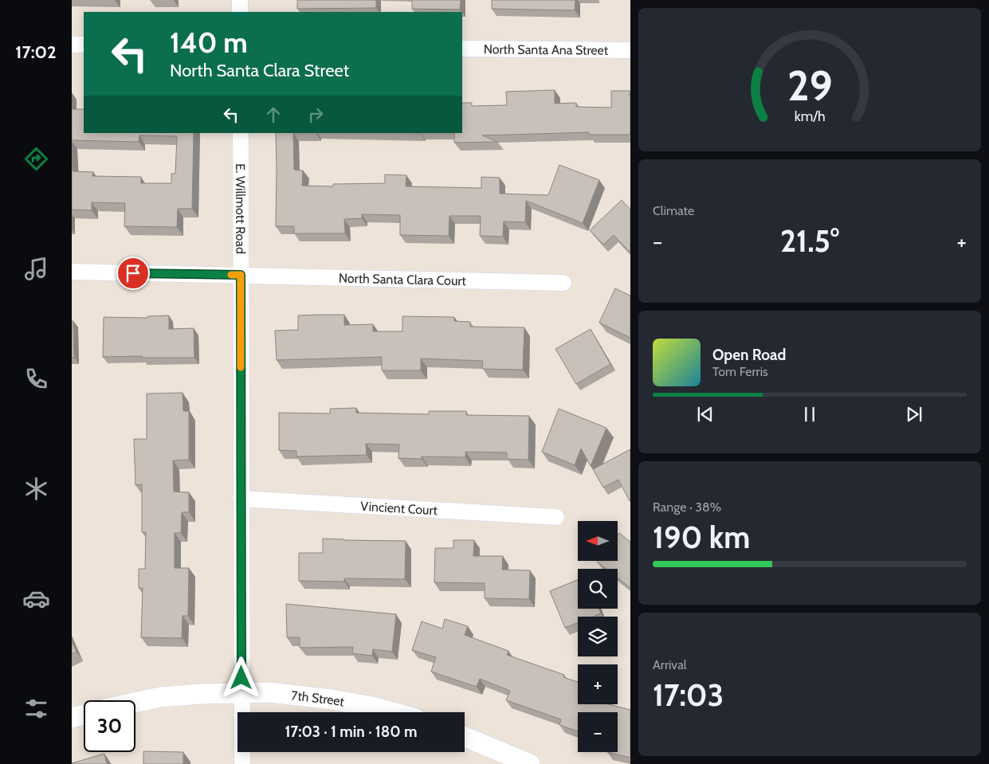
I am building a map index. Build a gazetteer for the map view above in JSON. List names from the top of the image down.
{
  "streets": {
    "street": [
      "North Santa Ana Street",
      "E. Willmott Road",
      "North Santa Clara Court",
      "Vincient Court",
      "7th Street"
    ]
  },
  "crossings": [
    ["E. Willmott Road", "North Santa Clara Court"],
    ["E. Willmott Road", "Vincient Court"],
    ["E. Willmott Road", "7th Street"]
  ],
  "north": "left",
  "page": {
    "tabs": "17:02",
    "turn": ["140 m", "North Santa Clara Street"],
    "tile": [
      "Climate",
      ["Range · 38%", "190 km"],
      ["Arrival", "17:03"]
    ],
    "heat": ["−", "21.5°", "+"],
    "song": ["Open Road", "Tom Ferris"],
    "map_buttons": ["+", "−"],
    "limit": "30",
    "trip": "17:03 · 1 min · 180 m",
    "gauge": ["29", "km/h"]
  }
}
